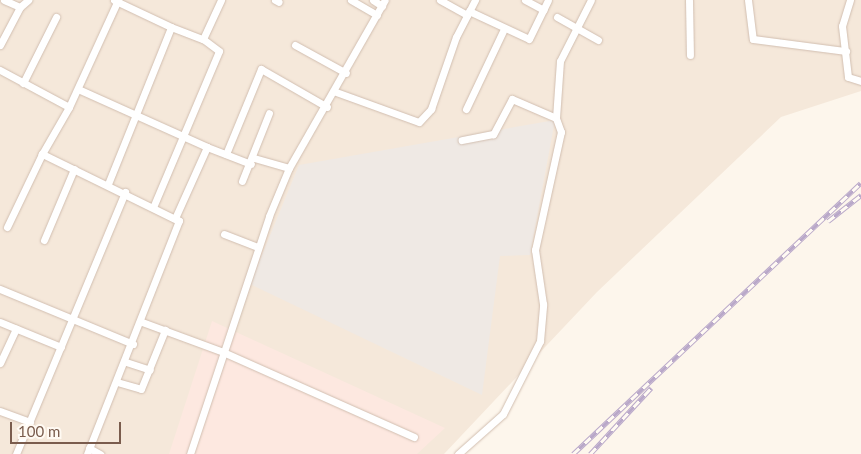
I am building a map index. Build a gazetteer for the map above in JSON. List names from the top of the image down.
{
  "scale_bar": "100 m"
}
